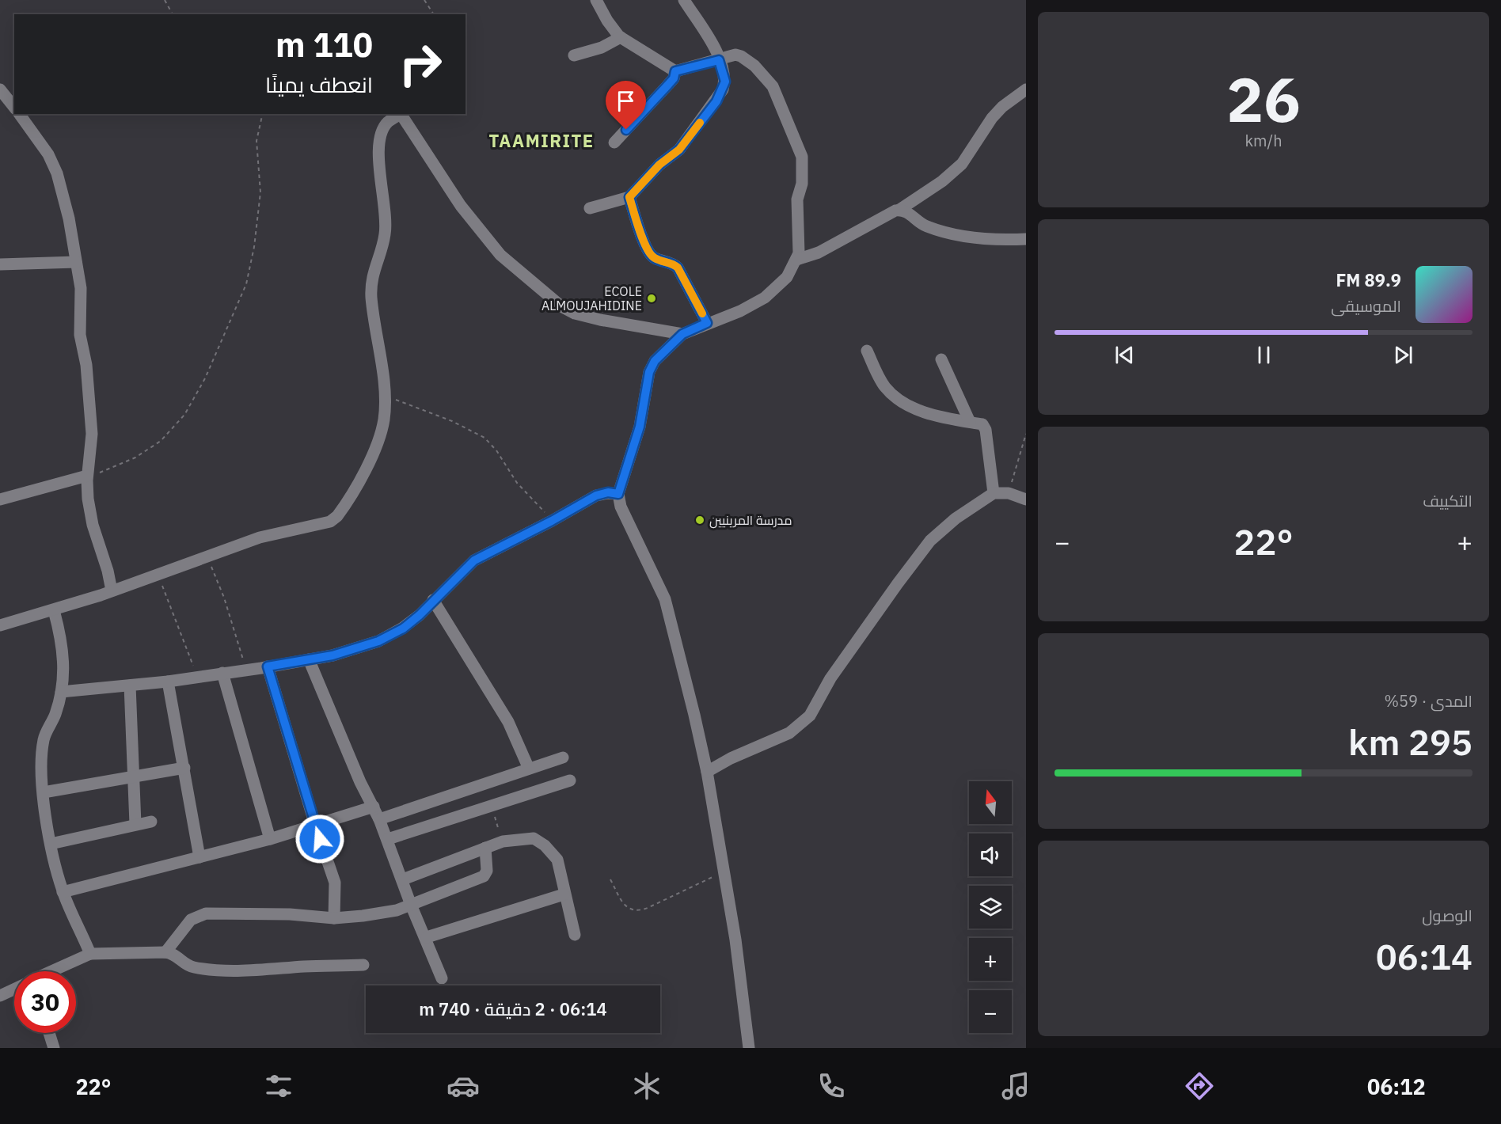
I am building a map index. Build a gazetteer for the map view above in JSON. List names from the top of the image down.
{
  "districts": ["TAAMIRITE"],
  "places": ["ECOLE ALMOUJAHIDINE", "مدرسة المرينيين"],
  "north": "top",
  "page": {
    "tile": [
      ["26", "km/h"],
      "التكييف",
      ["المدى · 59%", "295 km"],
      ["الوصول", "06:14"]
    ],
    "turn": ["110 m", "انعطف يمينًا"],
    "song": ["89.9 FM", "الموسيقى"],
    "heat": ["−", "22°", "+"],
    "map_buttons": ["+", "−"],
    "limit": "30",
    "trip": "06:14 · 2 دقيقة · 740 m",
    "tabs": ["06:12", "22°"]
  }
}
